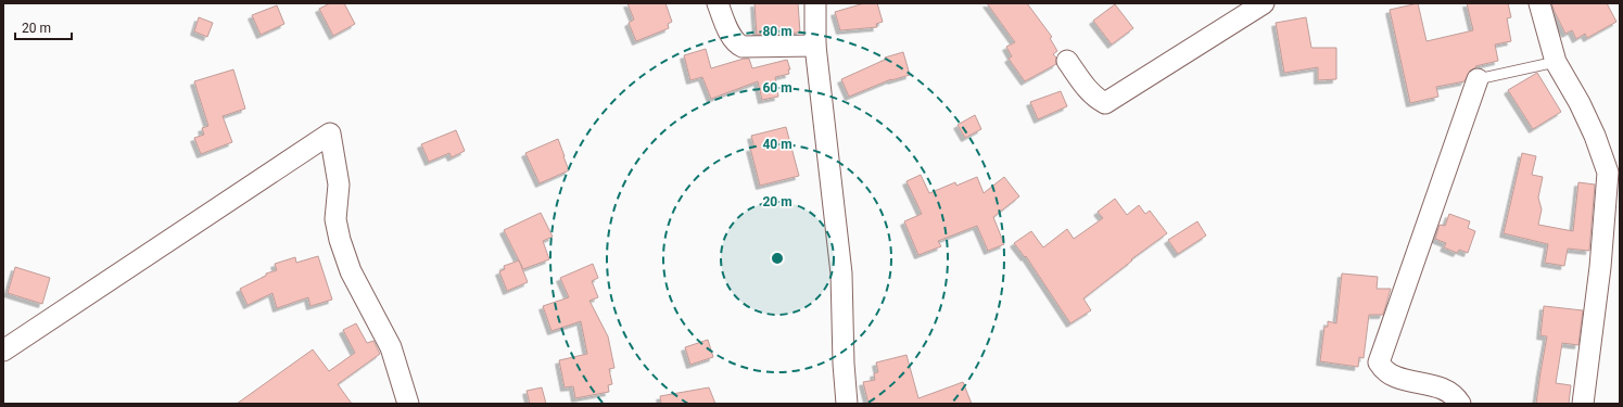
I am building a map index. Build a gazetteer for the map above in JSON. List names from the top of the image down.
{
  "scale_bar": "20 m",
  "rings": [
    "80 m",
    "60 m",
    "40 m",
    "20 m"
  ]
}
